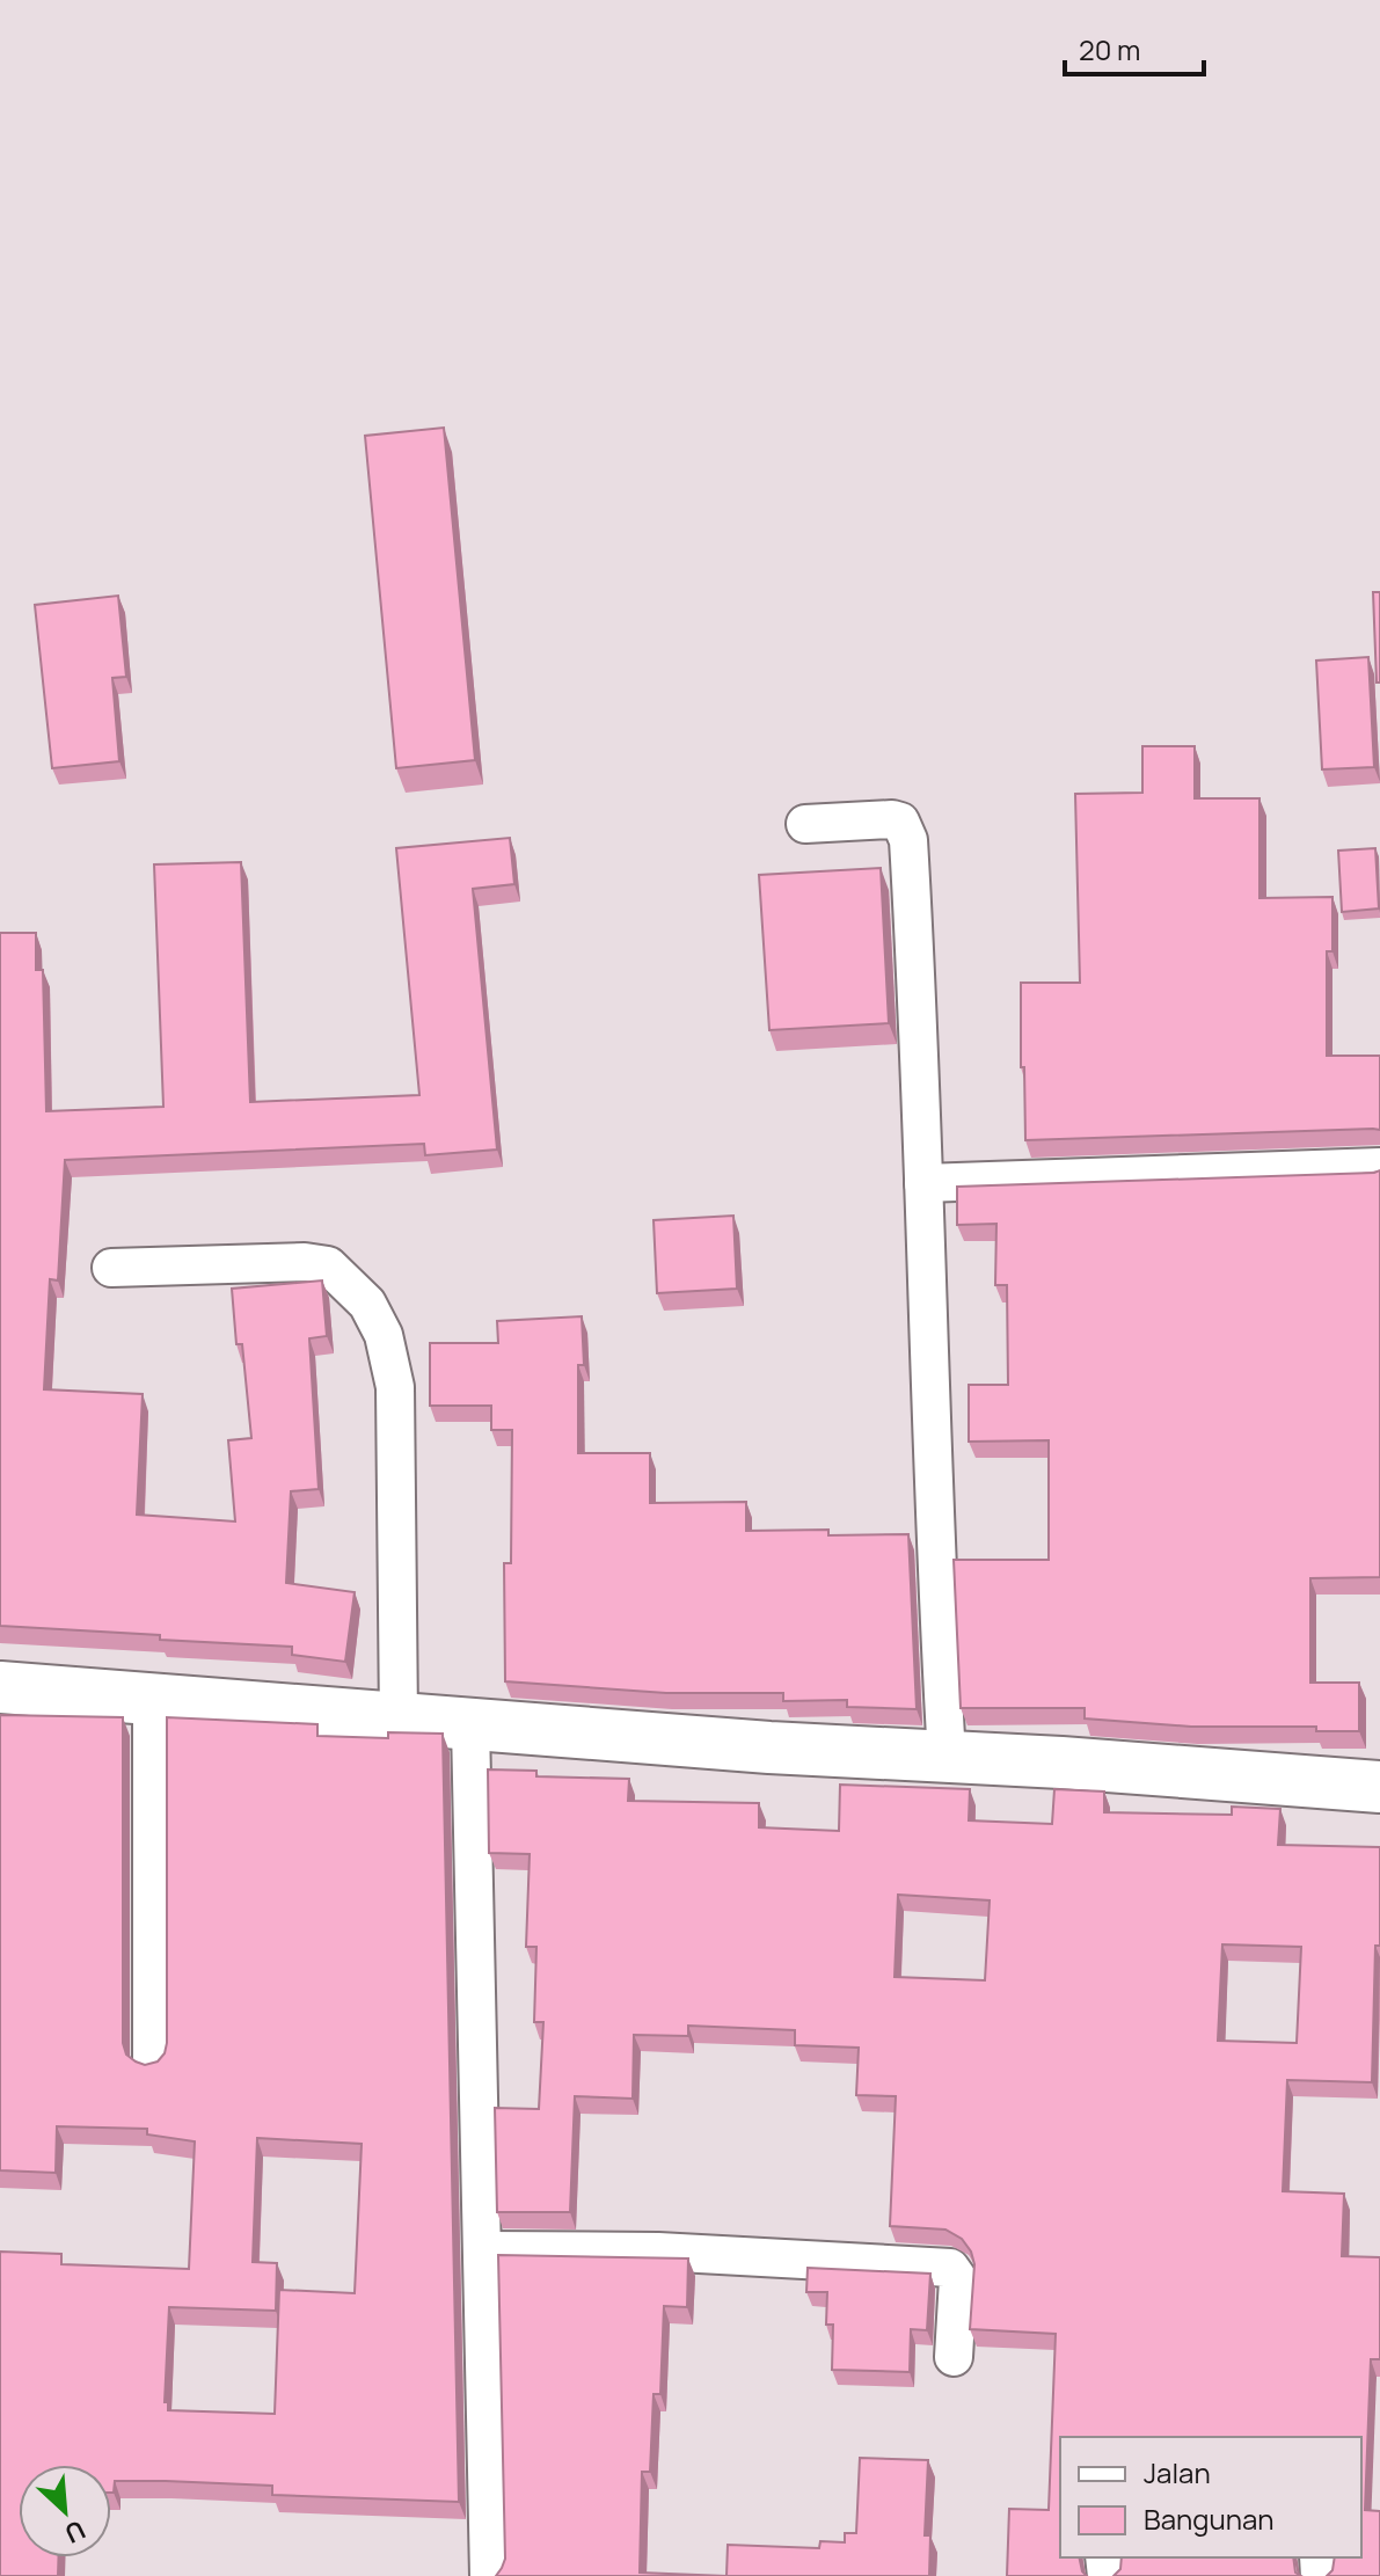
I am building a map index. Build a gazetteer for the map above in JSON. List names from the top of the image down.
{
  "legend": ["Jalan", "Bangunan"],
  "scale_bar": "20 m",
  "north": "bottom right"
}
